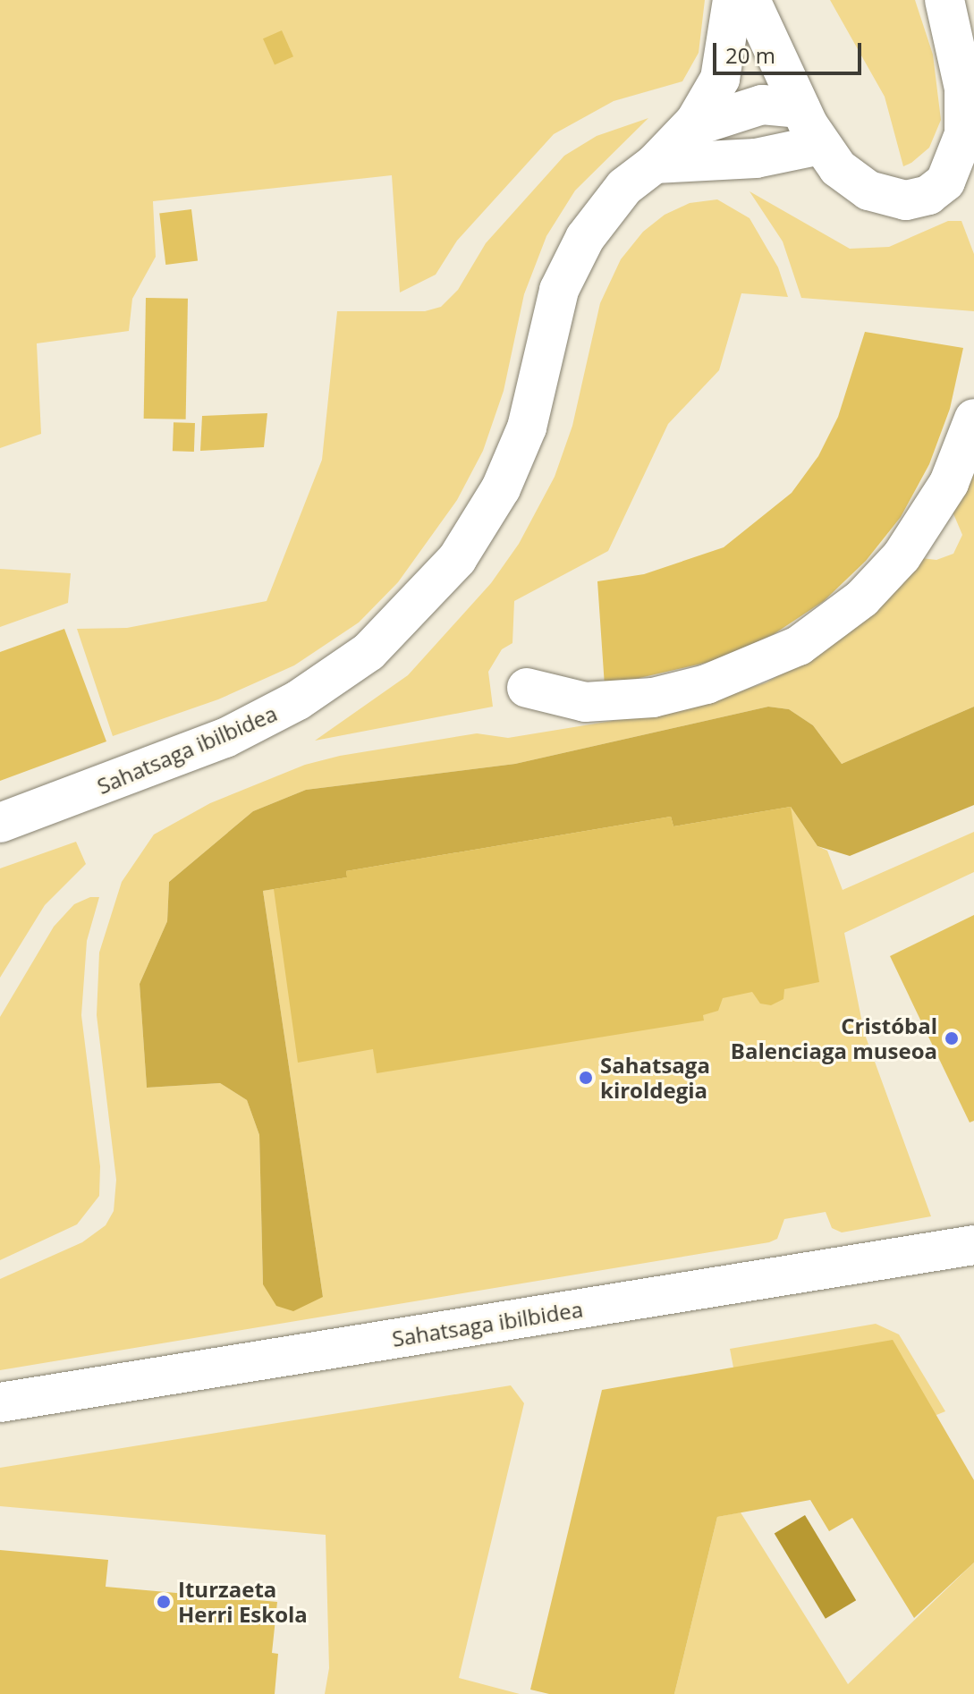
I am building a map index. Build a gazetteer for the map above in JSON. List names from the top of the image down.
{
  "streets": {
    "street": ["Sahatsaga ibilbidea"]
  },
  "places": ["Cristóbal Balenciaga museoa", "Sahatsaga kiroldegia", "Iturzaeta Herri Eskola"],
  "scale_bar": "20 m"
}
